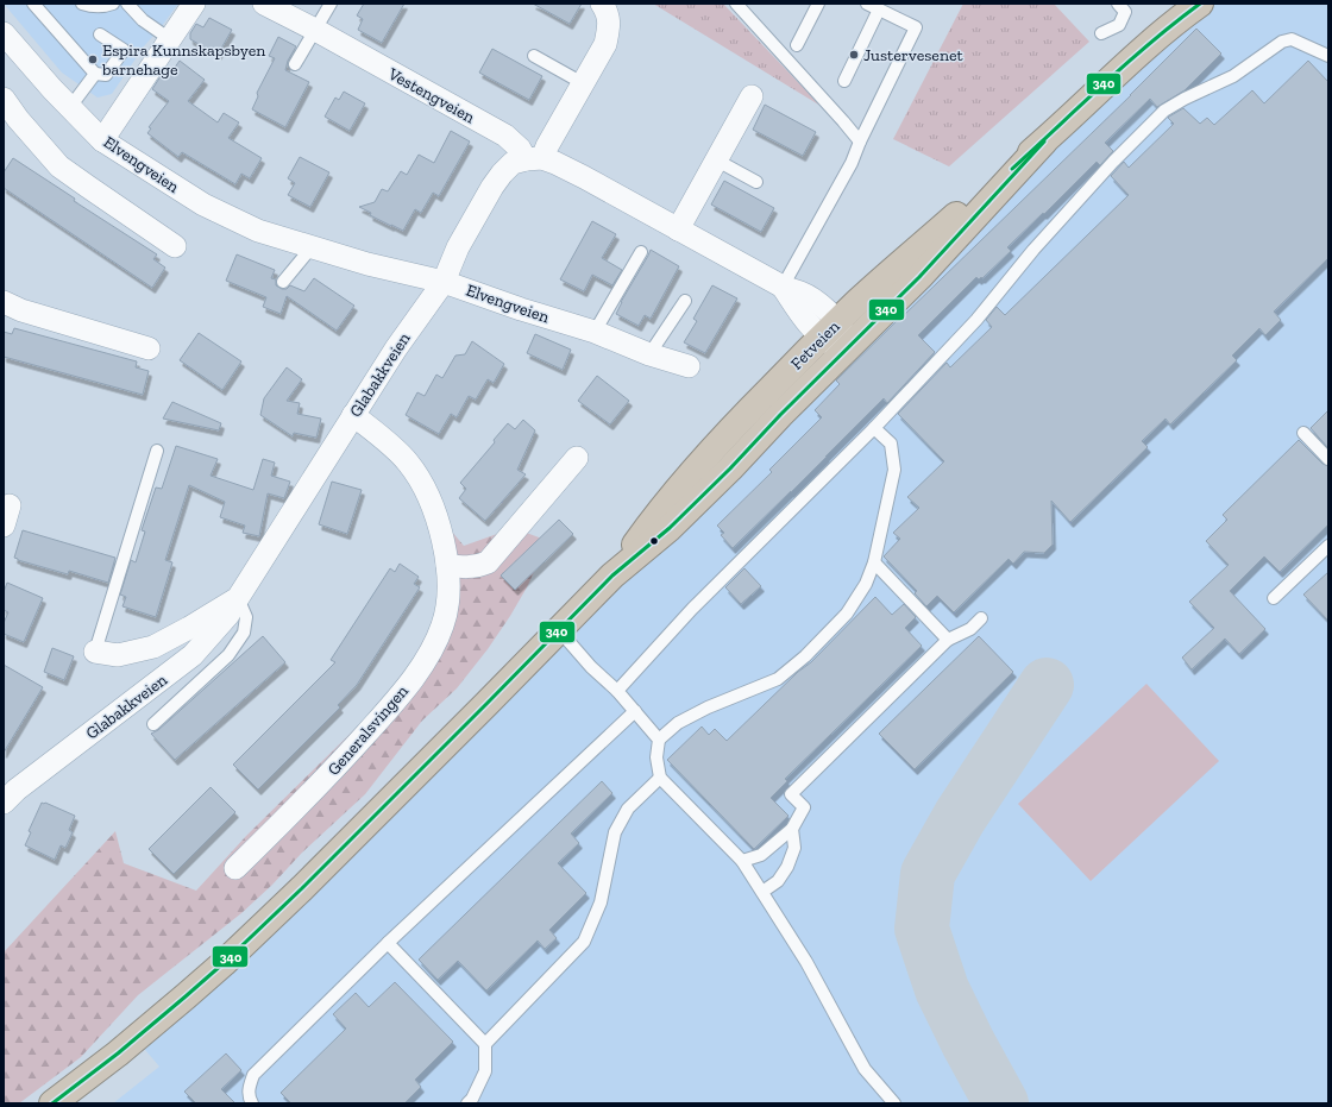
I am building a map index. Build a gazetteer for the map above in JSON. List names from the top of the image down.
{
  "streets": {
    "highway": ["Fetveien"],
    "street": [
      "Vestengveien",
      "Elvengveien",
      "Glabakkveien",
      "Generalsvingen"
    ]
  },
  "crossings": [
    ["Vestengveien", "Fetveien"],
    ["Vestengveien", "Glabakkveien"],
    ["Elvengveien", "Glabakkveien"],
    ["Glabakkveien", "Generalsvingen"]
  ],
  "places": ["Justervesenet", "Espira Kunnskapsbyen barnehage"],
  "lines": ["transit line 340"]
}
